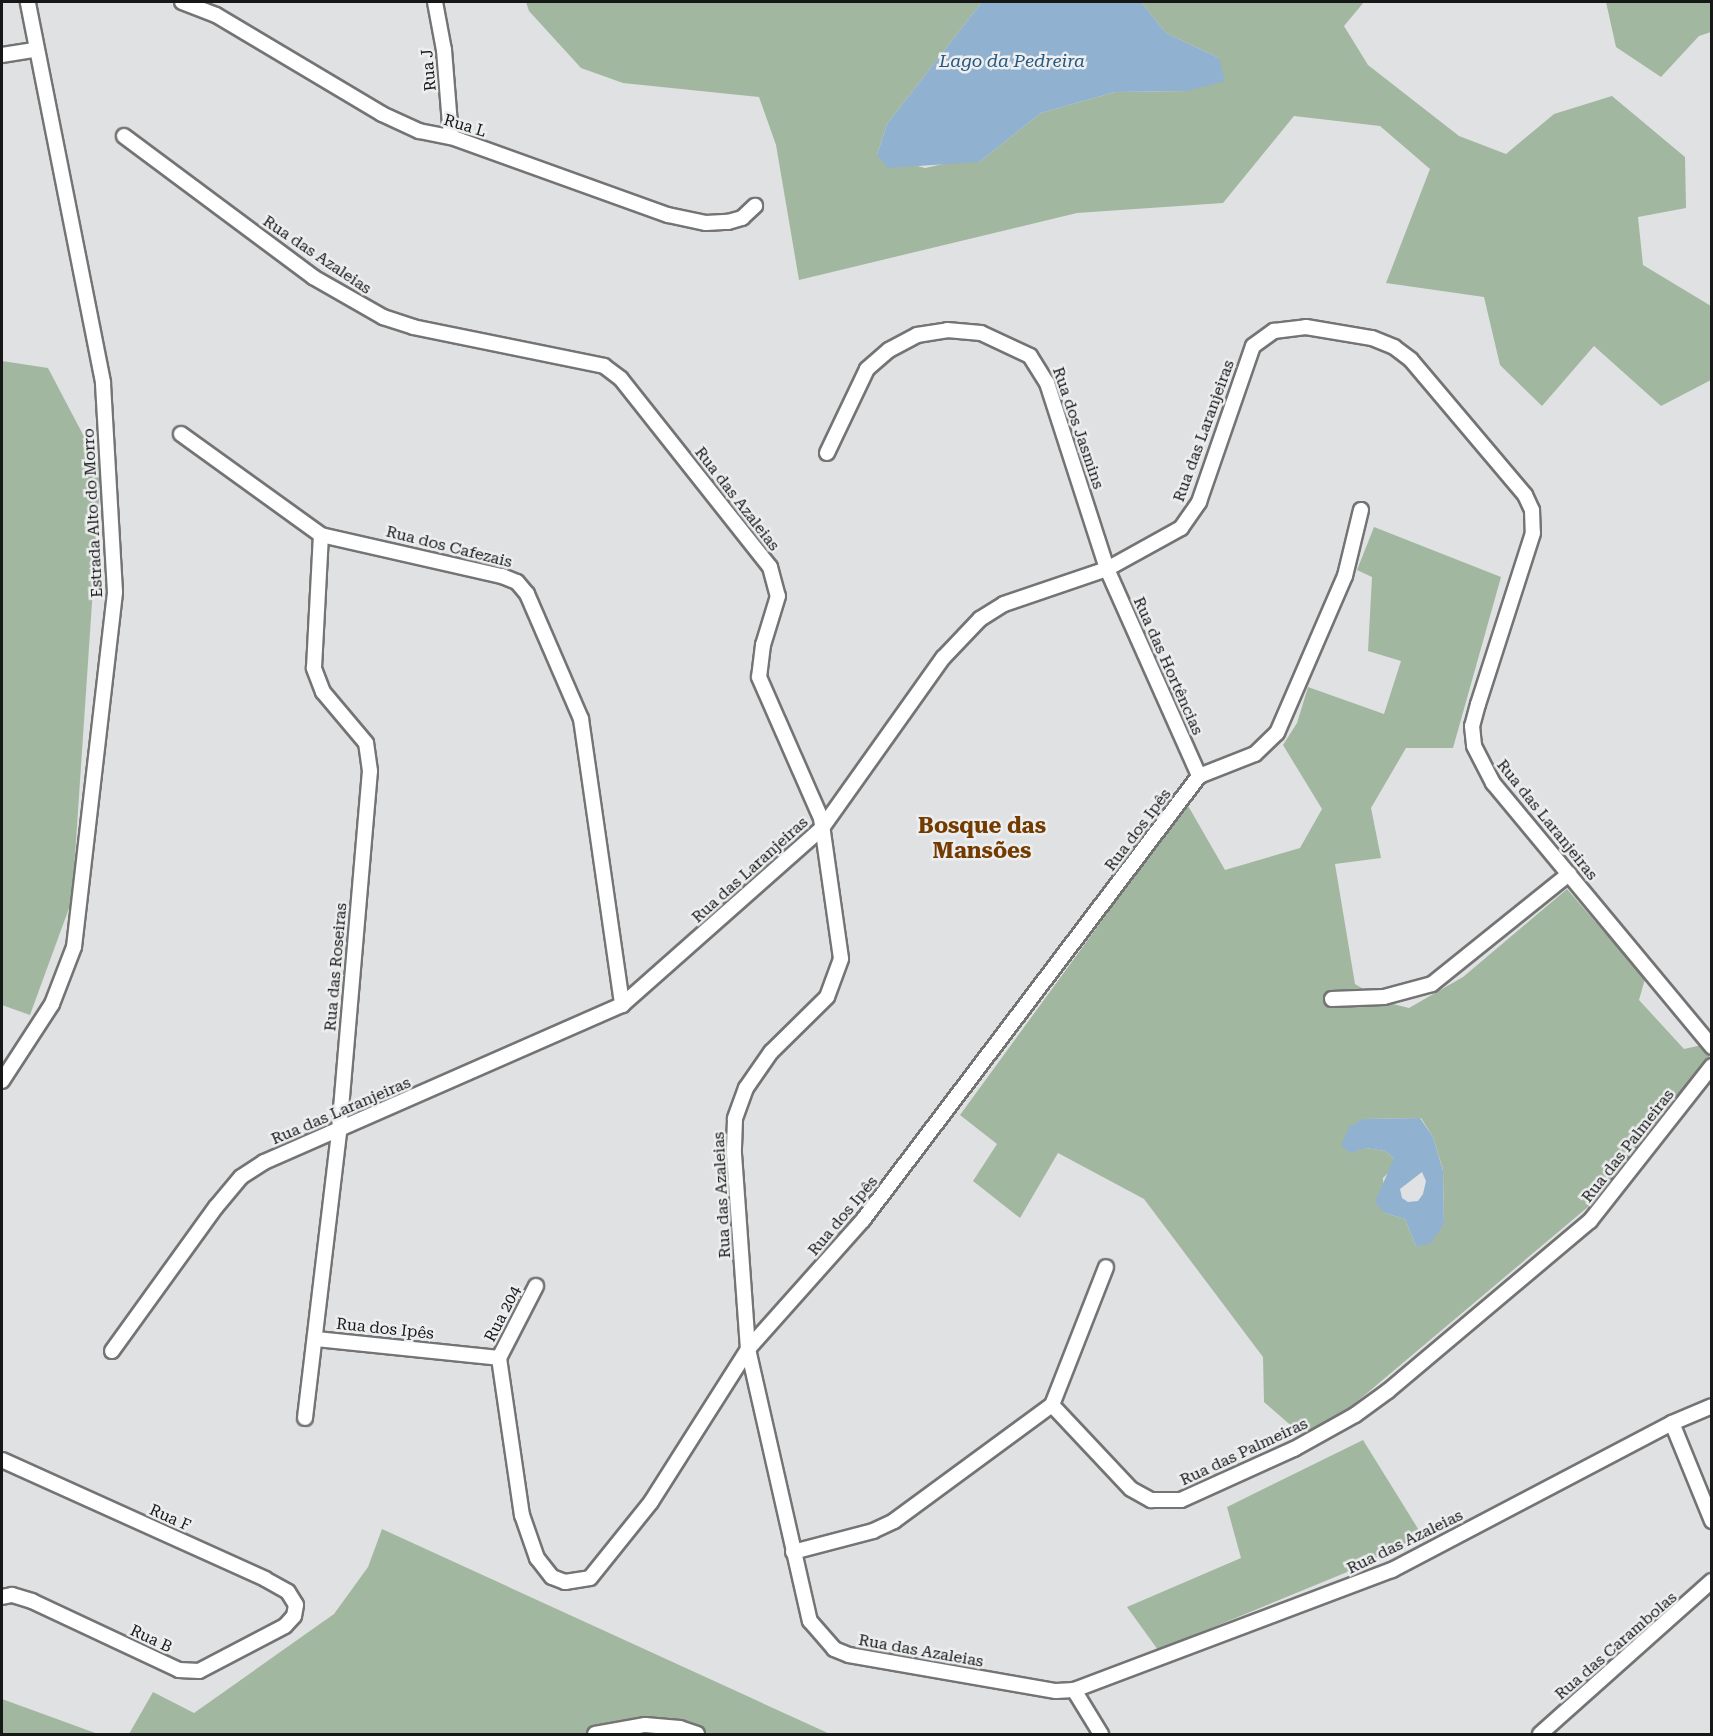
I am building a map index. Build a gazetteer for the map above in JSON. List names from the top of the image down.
{
  "streets": {
    "street": [
      "Rua J",
      "Rua L",
      "Rua das Azaleias",
      "Rua dos Jasmins",
      "Rua das Laranjeiras",
      "Estrada Alto do Morro",
      "Rua dos Cafezais",
      "Rua das Hortências",
      "Rua dos Ipês",
      "Rua das Roseiras",
      "Rua das Palmeiras",
      "Rua 204",
      "Rua F",
      "Rua B",
      "Rua das Carambolas"
    ]
  },
  "crossings": [
    ["Rua J", "Rua L"],
    ["Rua das Azaleias", "Rua das Laranjeiras"],
    ["Rua das Azaleias", "Rua dos Ipês"],
    ["Rua dos Jasmins", "Rua das Laranjeiras"],
    ["Rua dos Jasmins", "Rua das Hortências"],
    ["Rua das Laranjeiras", "Rua dos Cafezais"],
    ["Rua das Laranjeiras", "Rua das Hortências"],
    ["Rua das Laranjeiras", "Rua das Roseiras"],
    ["Rua dos Cafezais", "Rua das Roseiras"],
    ["Rua das Hortências", "Rua dos Ipês"],
    ["Rua dos Ipês", "Rua das Roseiras"],
    ["Rua dos Ipês", "Rua 204"],
    ["Rua F", "Rua B"]
  ],
  "districts": ["Bosque das Mansões"],
  "water": ["Lago da Pedreira"]
}
